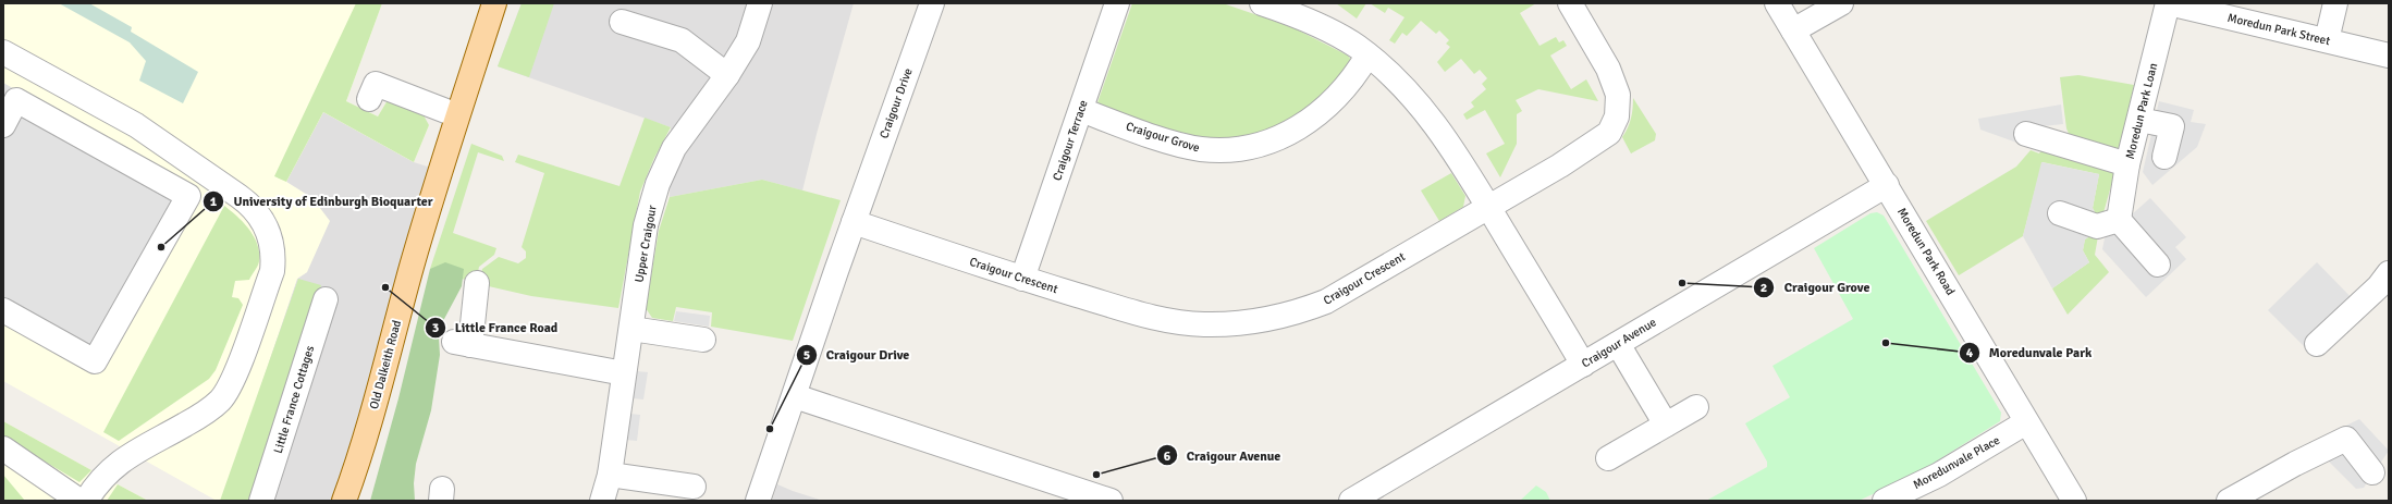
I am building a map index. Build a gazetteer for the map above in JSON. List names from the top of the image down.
{
  "streets": {
    "main road": ["Old Dalkeith Road"],
    "street": [
      "Moredun Park Street",
      "Craigour Drive",
      "Moredun Park Loan",
      "Craigour Grove",
      "Craigour Terrace",
      "Upper Craigour",
      "Moredun Park Road",
      "Craigour Crescent",
      "Craigour Avenue",
      "Little France Cottages",
      "Moredunvale Place"
    ]
  },
  "crossings": [
    ["Moredun Park Street", "Moredun Park Loan"],
    ["Craigour Drive", "Craigour Crescent"],
    ["Craigour Grove", "Craigour Terrace"],
    ["Craigour Terrace", "Craigour Crescent"],
    ["Moredun Park Road", "Craigour Avenue"],
    ["Moredun Park Road", "Moredunvale Place"]
  ],
  "places": [
    "University of Edinburgh Bioquarter",
    "Craigour Grove",
    "Little France Road",
    "Moredunvale Park",
    "Craigour Drive",
    "Craigour Avenue"
  ]
}
